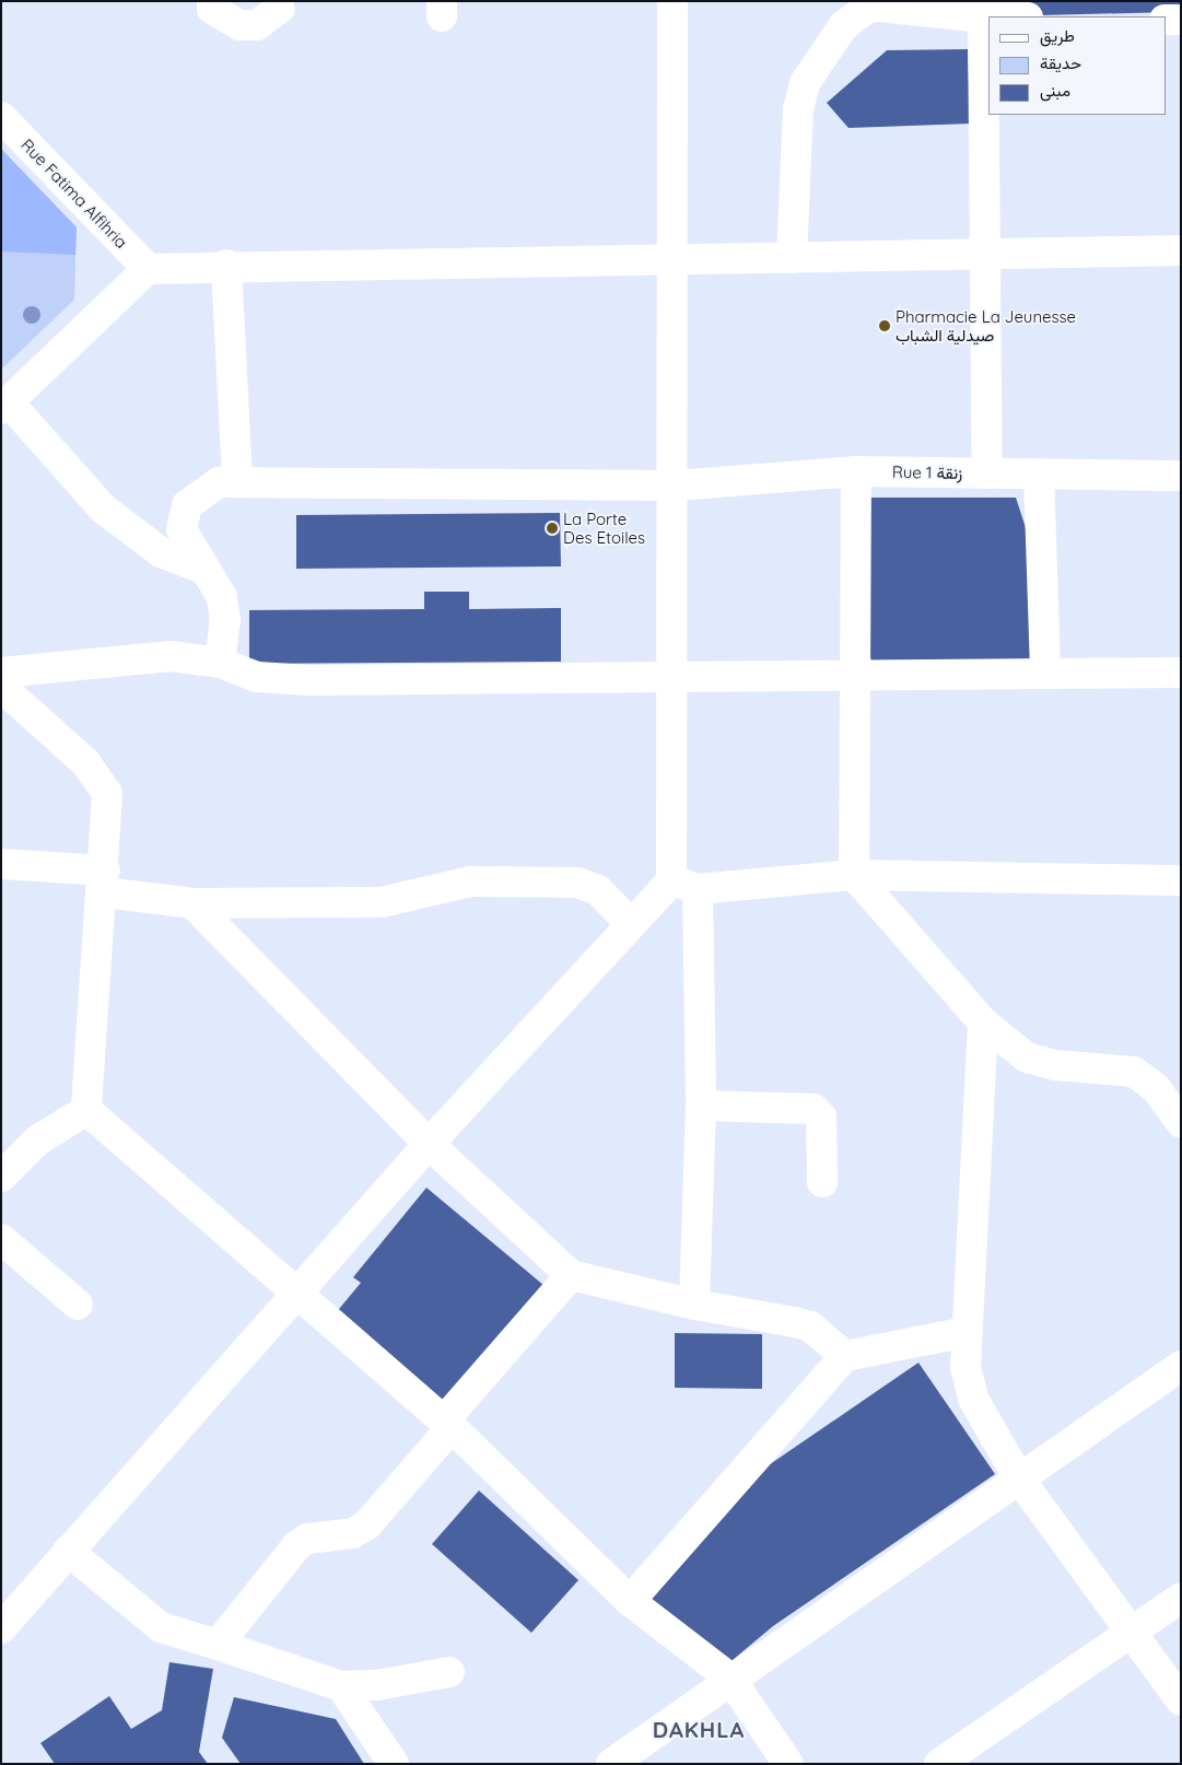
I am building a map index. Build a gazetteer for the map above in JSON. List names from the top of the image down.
{
  "streets": {
    "street": ["Rue Fatima Alfihria", "Rue 1 زنقة"]
  },
  "districts": ["DAKHLA"],
  "places": ["Pharmacie La Jeunesse صيدلية الشباب", "La Porte Des Etoiles"],
  "legend": ["طريق", "حديقة", "مبنى"]
}
